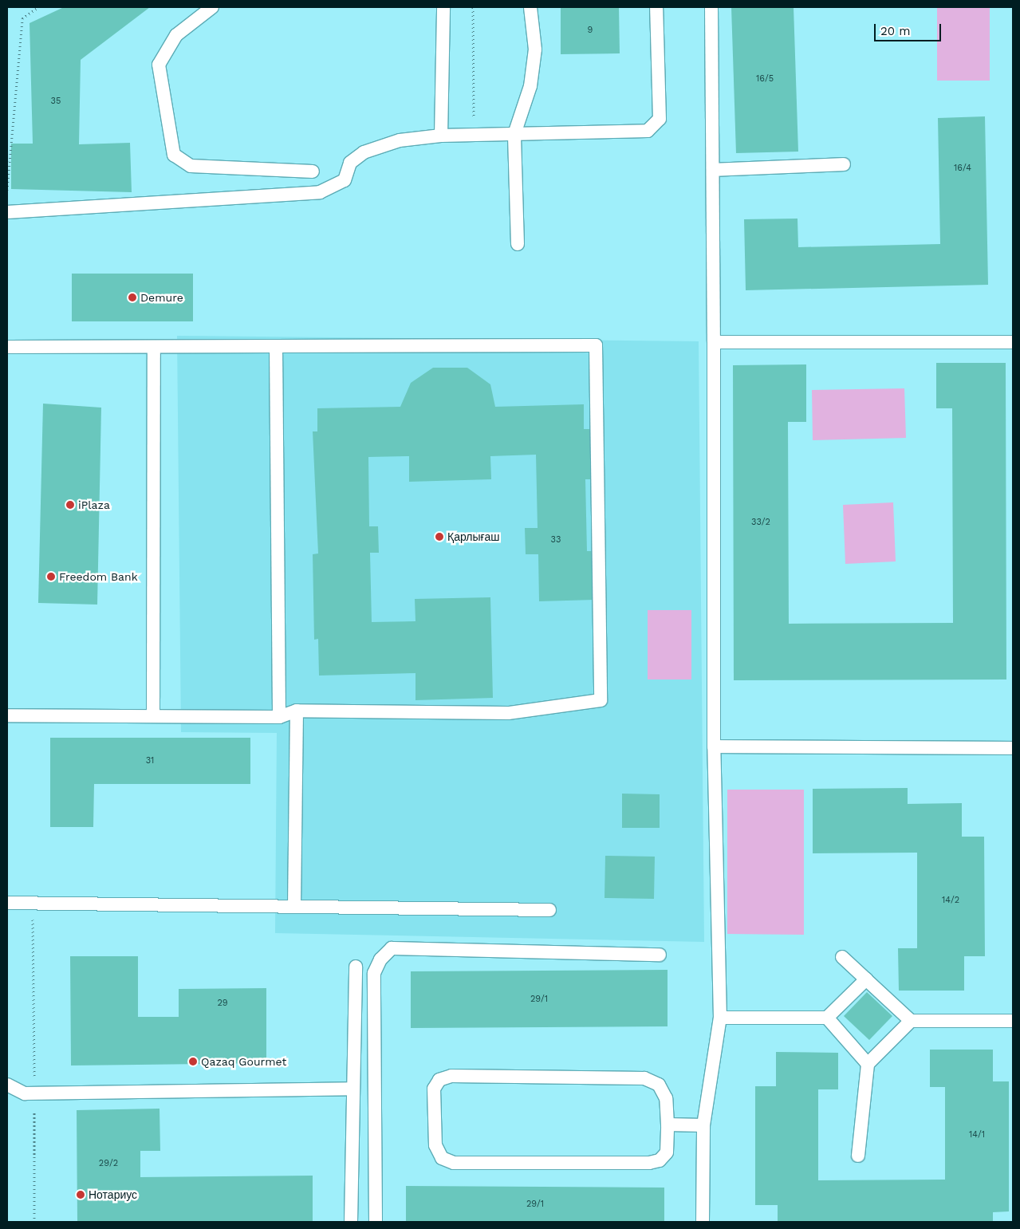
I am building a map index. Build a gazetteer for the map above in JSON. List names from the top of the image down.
{
  "places": [
    "Demure",
    "iPlaza",
    "Қарлығаш",
    "Freedom Bank",
    "Qazaq Gourmet",
    "Нотариус"
  ],
  "house_numbers": [
    "9",
    "16/5",
    "35",
    "16/4",
    "33/2",
    "33",
    "31",
    "14/2",
    "29/1",
    "29",
    "14/1",
    "29/2",
    "29/1"
  ],
  "scale_bar": "20 m"
}
